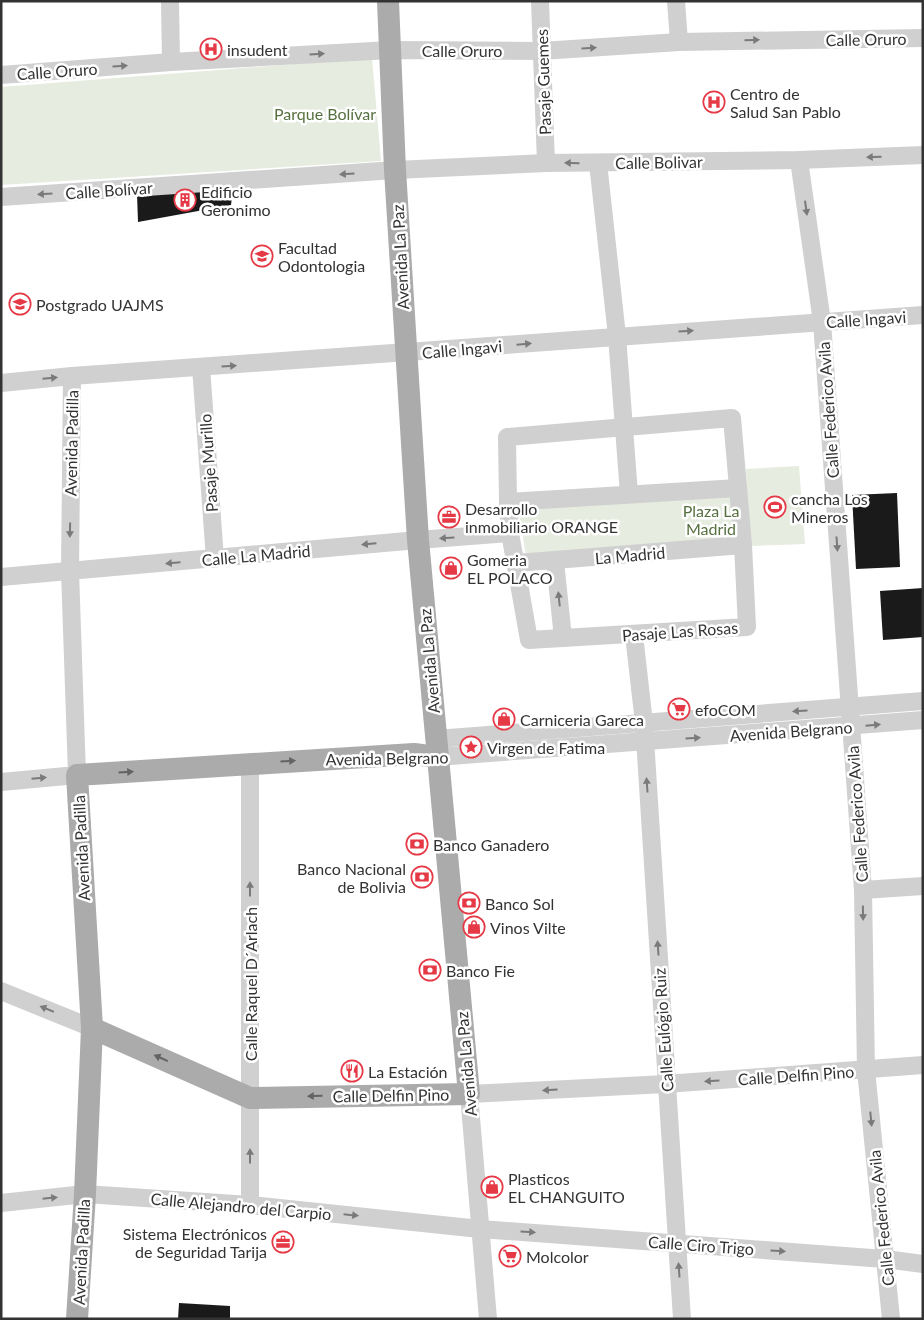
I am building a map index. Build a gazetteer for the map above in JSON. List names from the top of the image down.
{
  "streets": {
    "main road": [
      "Avenida La Paz",
      "Avenida Padilla",
      "Avenida Belgrano",
      "Calle Delfin Pino"
    ],
    "street": [
      "Calle Oruro",
      "Pasaje Guemes",
      "Calle Bolivar",
      "Calle Bolívar",
      "Calle Ingavi",
      "Calle Federico Avila",
      "Pasaje Murillo",
      "Calle La Madrid",
      "La Madrid",
      "Pasaje Las Rosas",
      "Calle Raquel D´Arlach",
      "Calle Eulógio Ruiz",
      "Calle Alejandro del Carpio",
      "Calle Ciro Trigo"
    ]
  },
  "crossings": [
    ["Calle Oruro", "Pasaje Guemes"],
    ["Calle Oruro", "Avenida La Paz"],
    ["Pasaje Guemes", "Calle Bolivar"],
    ["Calle Bolivar", "Calle Bolívar"],
    ["Calle Bolivar", "Avenida La Paz"],
    ["Calle Bolivar", "Calle Federico Avila"],
    ["Calle Bolívar", "Avenida La Paz"],
    ["Avenida La Paz", "Calle Ingavi"],
    ["Avenida La Paz", "Calle La Madrid"],
    ["Avenida La Paz", "Avenida Belgrano"],
    ["Avenida La Paz", "Calle Delfin Pino"],
    ["Avenida La Paz", "Calle Alejandro del Carpio"],
    ["Avenida La Paz", "Calle Ciro Trigo"],
    ["Calle Ingavi", "Calle Federico Avila"],
    ["Calle Ingavi", "Avenida Padilla"],
    ["Calle Ingavi", "Pasaje Murillo"],
    ["Calle Federico Avila", "Avenida Belgrano"],
    ["Calle Federico Avila", "Calle Delfin Pino"],
    ["Calle Federico Avila", "Calle Ciro Trigo"],
    ["Avenida Padilla", "Calle La Madrid"],
    ["Avenida Padilla", "Avenida Belgrano"],
    ["Avenida Padilla", "Calle Delfin Pino"],
    ["Avenida Padilla", "Calle Alejandro del Carpio"],
    ["Pasaje Murillo", "Calle La Madrid"],
    ["Calle La Madrid", "Pasaje Las Rosas"],
    ["La Madrid", "Pasaje Las Rosas"],
    ["Avenida Belgrano", "Calle Raquel D´Arlach"],
    ["Avenida Belgrano", "Calle Eulógio Ruiz"],
    ["Calle Raquel D´Arlach", "Calle Delfin Pino"],
    ["Calle Raquel D´Arlach", "Calle Alejandro del Carpio"],
    ["Calle Eulógio Ruiz", "Calle Delfin Pino"],
    ["Calle Eulógio Ruiz", "Calle Ciro Trigo"],
    ["Calle Alejandro del Carpio", "Calle Ciro Trigo"]
  ],
  "one_way": [
    "Calle Oruro",
    "Calle Bolívar",
    "Calle Ingavi",
    "Calle Federico Avila",
    "Calle La Madrid",
    "Calle Raquel D´Arlach",
    "Calle Eulógio Ruiz",
    "Calle Delfin Pino",
    "Calle Alejandro del Carpio",
    "Calle Ciro Trigo"
  ],
  "parks": ["Parque Bolívar", "Plaza La Madrid"],
  "places": {
    "hospital": ["insudent", "Centro de Salud San Pablo"],
    "building": ["Edificio Geronimo"],
    "school or university": ["Facultad Odontologia", "Postgrado UAJMS"],
    "sports": ["cancha Los Mineros"],
    "office": ["Desarrollo inmobiliario ORANGE", "Sistema Electrónicos de Seguridad Tarija"],
    "shop": [
      "Gomeria EL POLACO",
      "Carniceria Gareca",
      "Vinos Vilte",
      "Plasticos EL CHANGUITO"
    ],
    "supermarket": ["efoCOM", "Molcolor"],
    "place": ["Virgen de Fatima"],
    "bank": [
      "Banco Ganadero",
      "Banco Nacional de Bolivia",
      "Banco Sol",
      "Banco Fie"
    ],
    "restaurant": ["La Estación"]
  }
}
